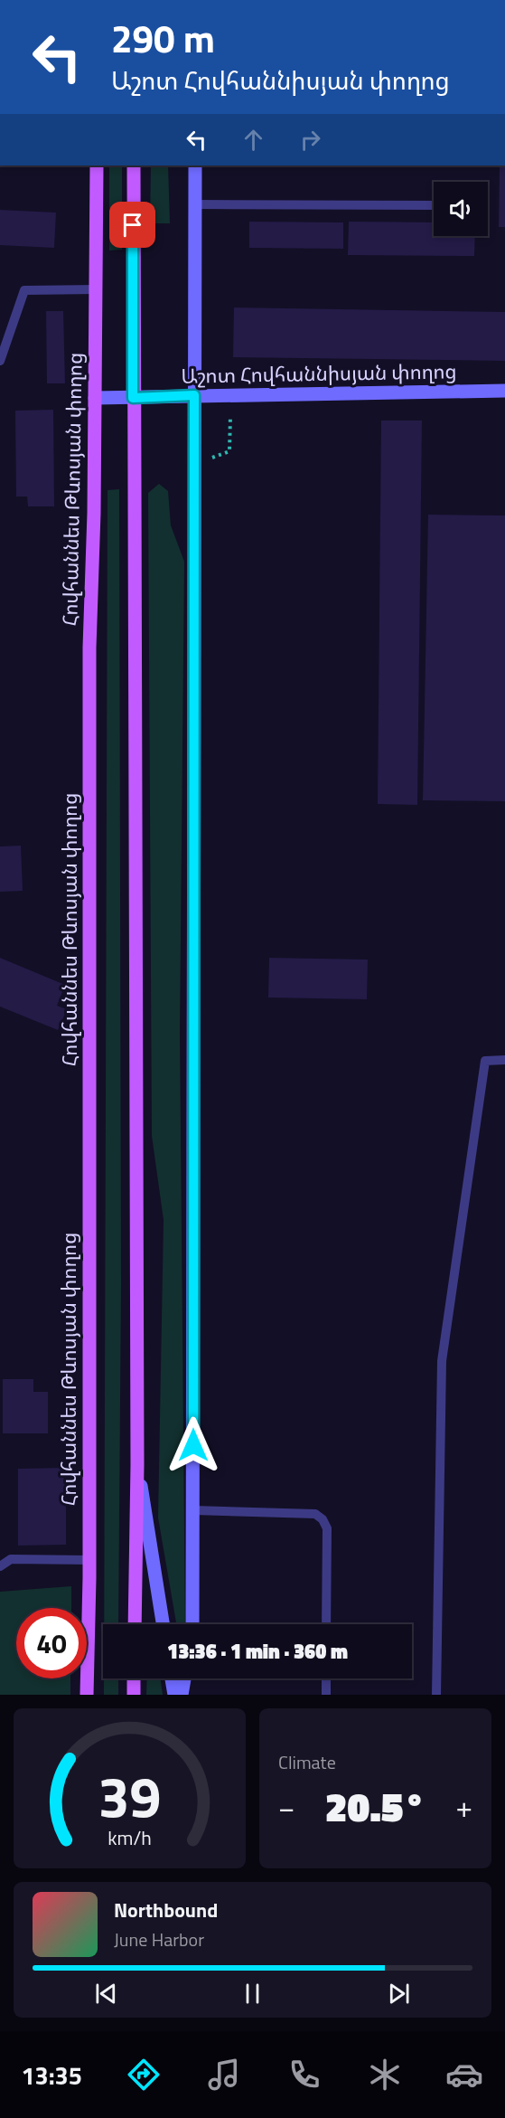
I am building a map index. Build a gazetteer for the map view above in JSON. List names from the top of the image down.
{
  "streets": {
    "main road": ["Հովհաննես Թևոսյան փողոց"],
    "street": ["Աշոտ Հովհաննիսյան փողոց"]
  },
  "crossings": [
    ["Աշոտ Հովհաննիսյան փողոց", "Հովհաննես Թևոսյան փողոց"]
  ],
  "page": {
    "turn": ["290 m", "Աշոտ Հովհաննիսյան փողոց"],
    "limit": "40",
    "trip": "13:36 · 1 min · 360 m",
    "tile": "Climate",
    "heat": ["−", "20.5°", "+"],
    "song": ["Northbound", "June Harbor"],
    "tabs": "13:35",
    "gauge": ["39", "km/h"]
  }
}
